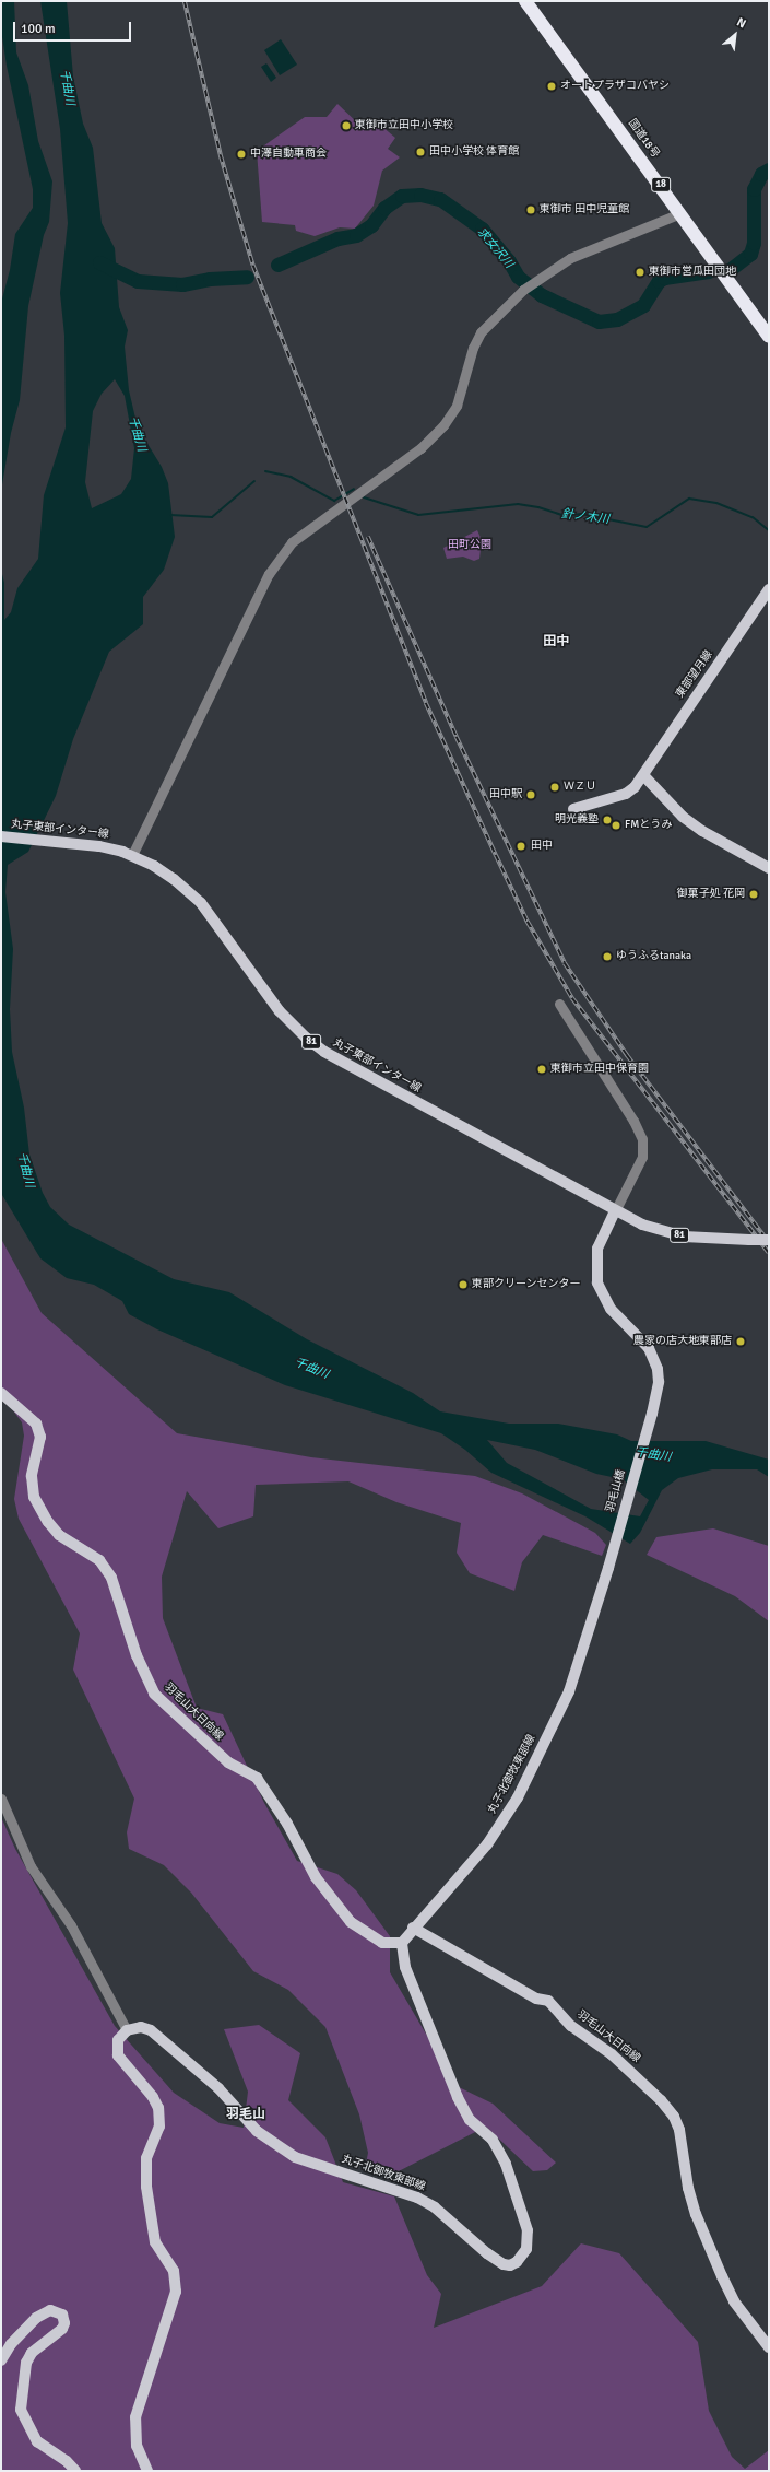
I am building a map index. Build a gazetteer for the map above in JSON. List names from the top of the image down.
{
  "streets": {
    "highway": ["国道18号", "18"],
    "main road": [
      "東部望月線",
      "丸子東部インター線",
      "81",
      "羽毛山橋",
      "羽毛山大日向線",
      "丸子北御牧東部線"
    ]
  },
  "crossings": [
    ["丸子東部インター線", "羽毛山橋"],
    ["羽毛山橋", "丸子北御牧東部線"],
    ["羽毛山大日向線", "丸子北御牧東部線"]
  ],
  "districts": ["田中", "羽毛山"],
  "water": ["千曲川", "求女沢川", "針ノ木川"],
  "parks": ["田町公園"],
  "places": [
    "オートプラザコバヤシ",
    "東御市立田中小学校",
    "田中小学校 体育館",
    "中澤自動車商会",
    "東御市 田中児童館",
    "東御市営瓜田団地",
    "ＷＺＵ",
    "田中駅",
    "明光義塾",
    "FMとうみ",
    "田中",
    "御菓子処 花岡",
    "ゆうふるtanaka",
    "東御市立田中保育園",
    "東部クリーンセンター",
    "農家の店大地東部店"
  ],
  "scale_bar": "100 m",
  "north": "top right"
}
